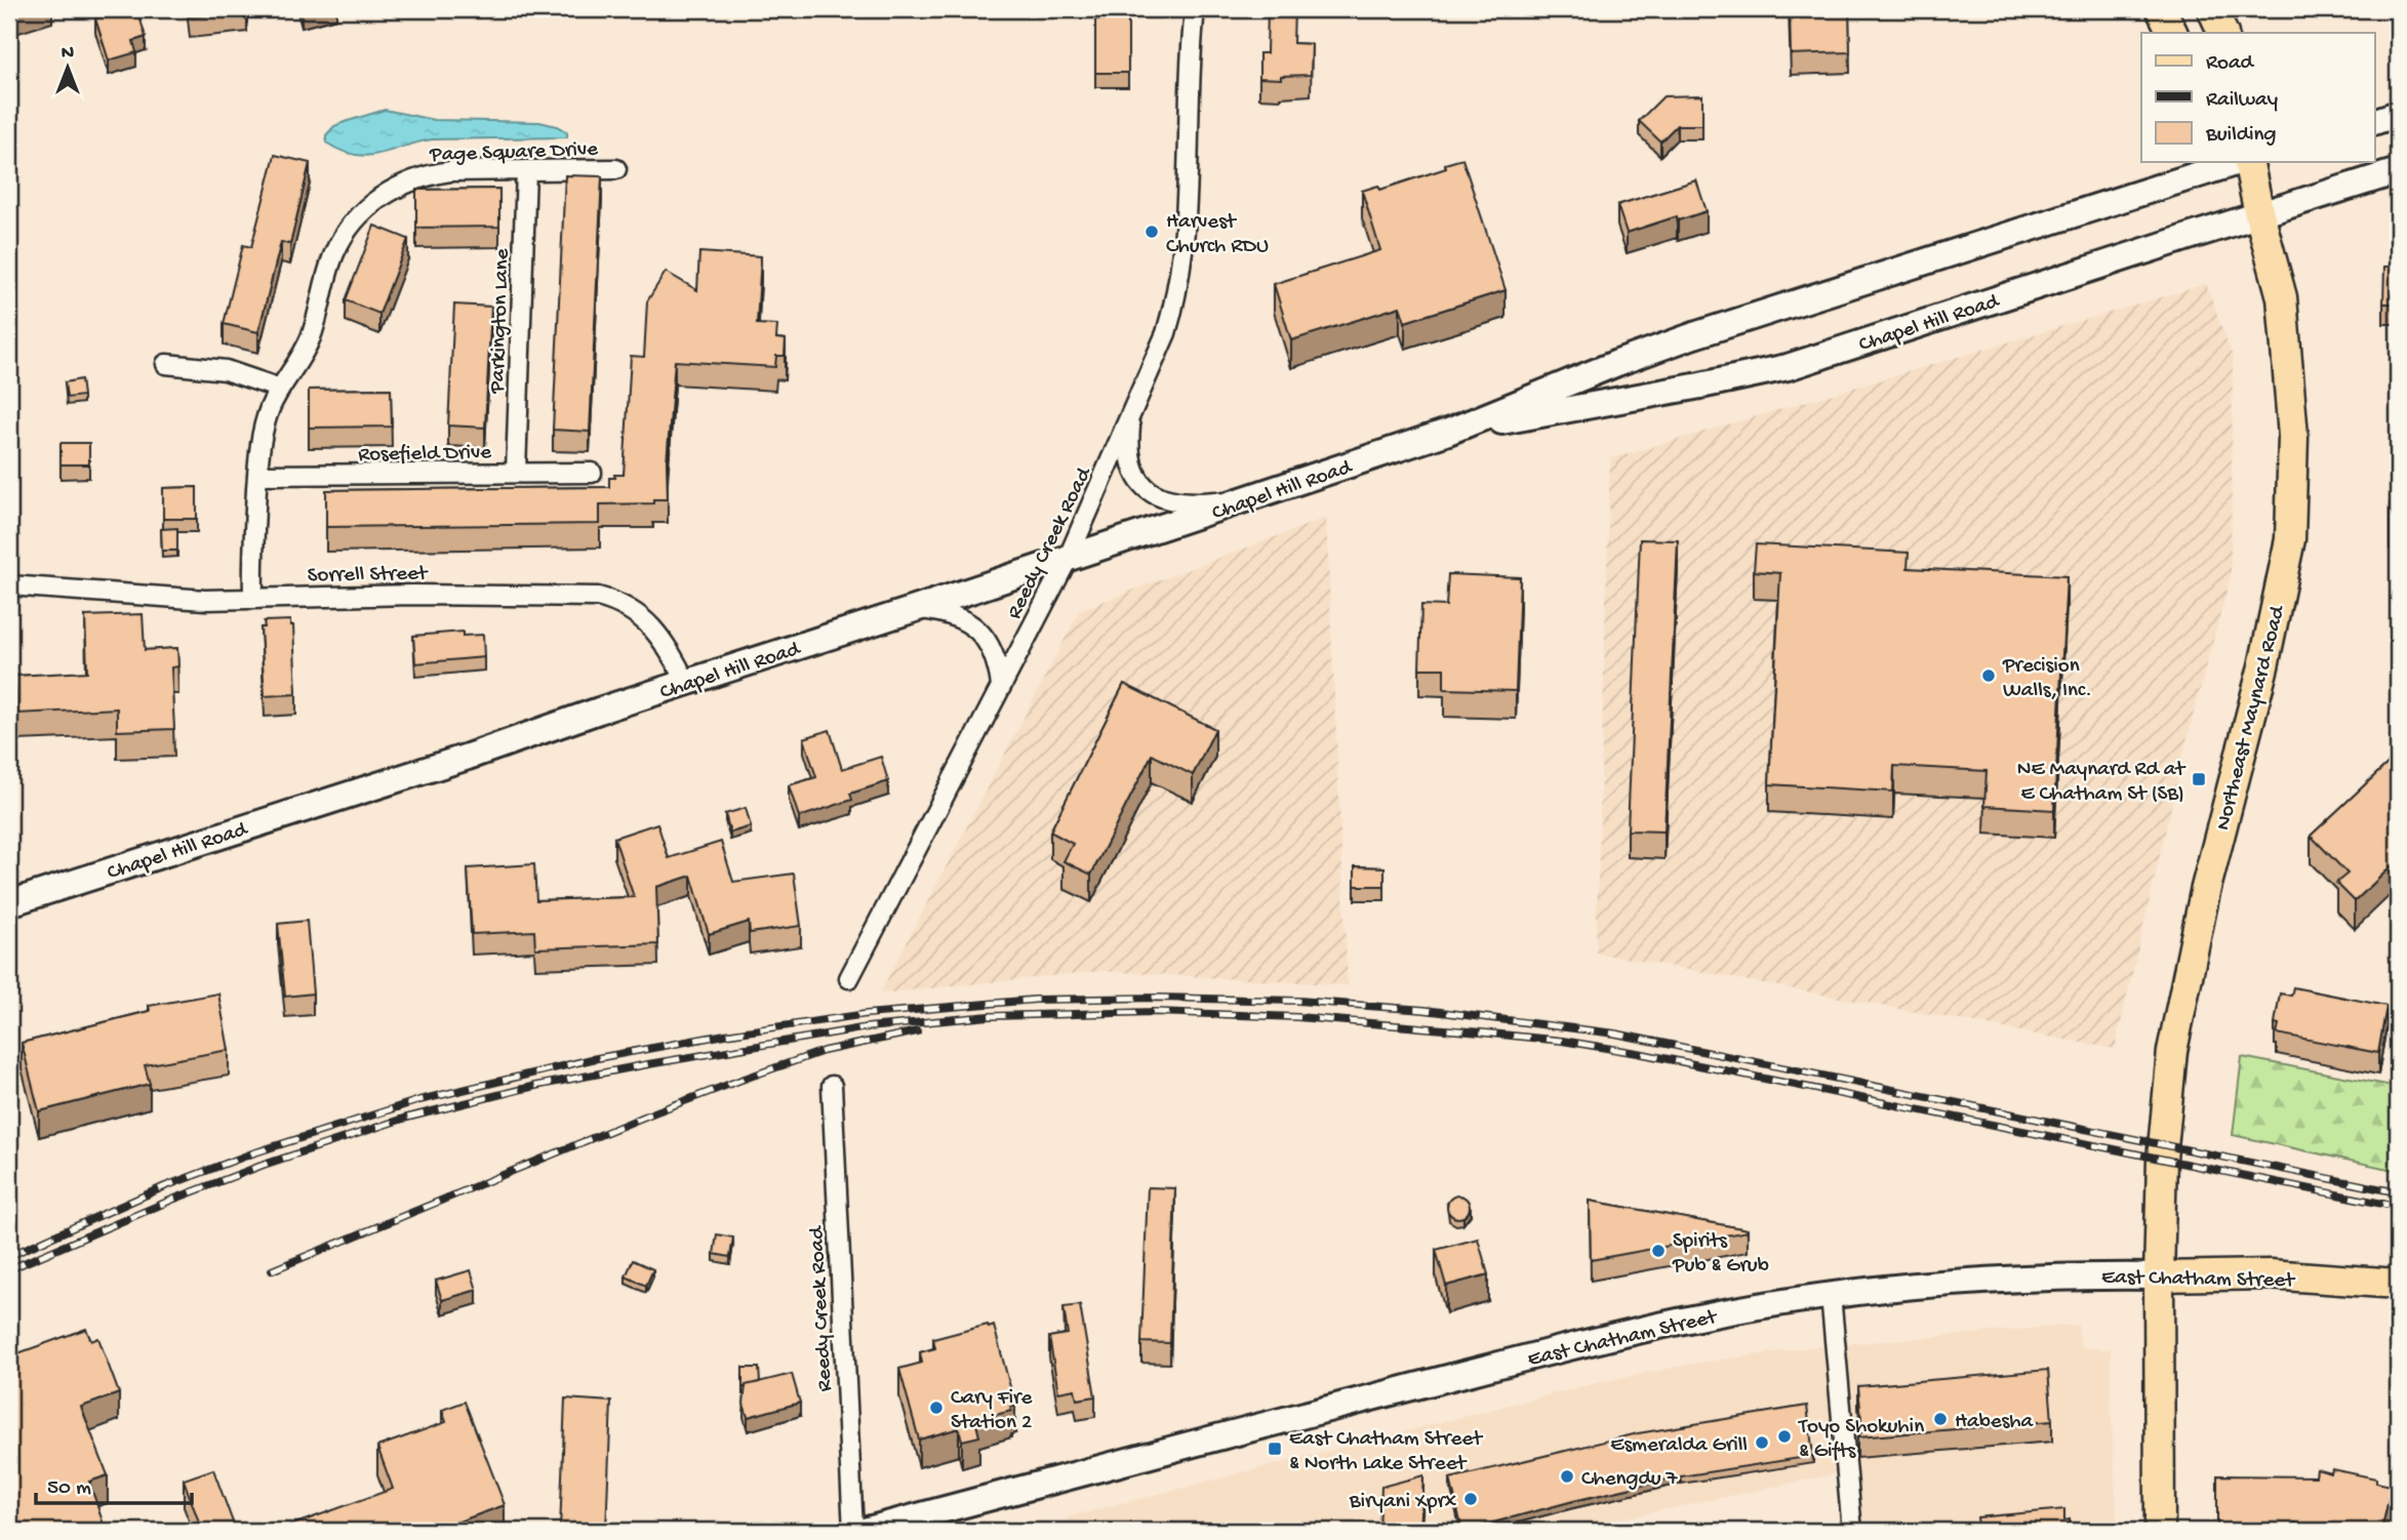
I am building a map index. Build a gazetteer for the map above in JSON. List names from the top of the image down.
{
  "streets": {
    "main road": ["Chapel Hill Road", "Northeast Maynard Road", "East Chatham Street"],
    "street": [
      "Page Square Drive",
      "Parkington Lane",
      "Rosefield Drive",
      "Reedy Creek Road",
      "Sorrell Street"
    ]
  },
  "crossings": [
    ["Page Square Drive", "Parkington Lane"],
    ["Page Square Drive", "Rosefield Drive"],
    ["Page Square Drive", "Sorrell Street"],
    ["Parkington Lane", "Rosefield Drive"],
    ["Chapel Hill Road", "Reedy Creek Road"],
    ["Chapel Hill Road", "Sorrell Street"],
    ["Chapel Hill Road", "Northeast Maynard Road"],
    ["Northeast Maynard Road", "East Chatham Street"]
  ],
  "places": {
    "other": [
      "Harvest Church RDU",
      "Precision Walls, Inc.",
      "Spirits Pub & Grub",
      "Cary Fire Station 2",
      "Habesha",
      "Toyo Shokuhin & Gifts",
      "Esmeralda Grill",
      "Chengdu 7",
      "Biryani Xprx"
    ],
    "transit": ["NE Maynard Rd at E Chatham St (SB)", "East Chatham Street & North Lake Street"]
  },
  "legend": ["Road", "Railway", "Building"],
  "scale_bar": "50 m",
  "north": "top"
}
